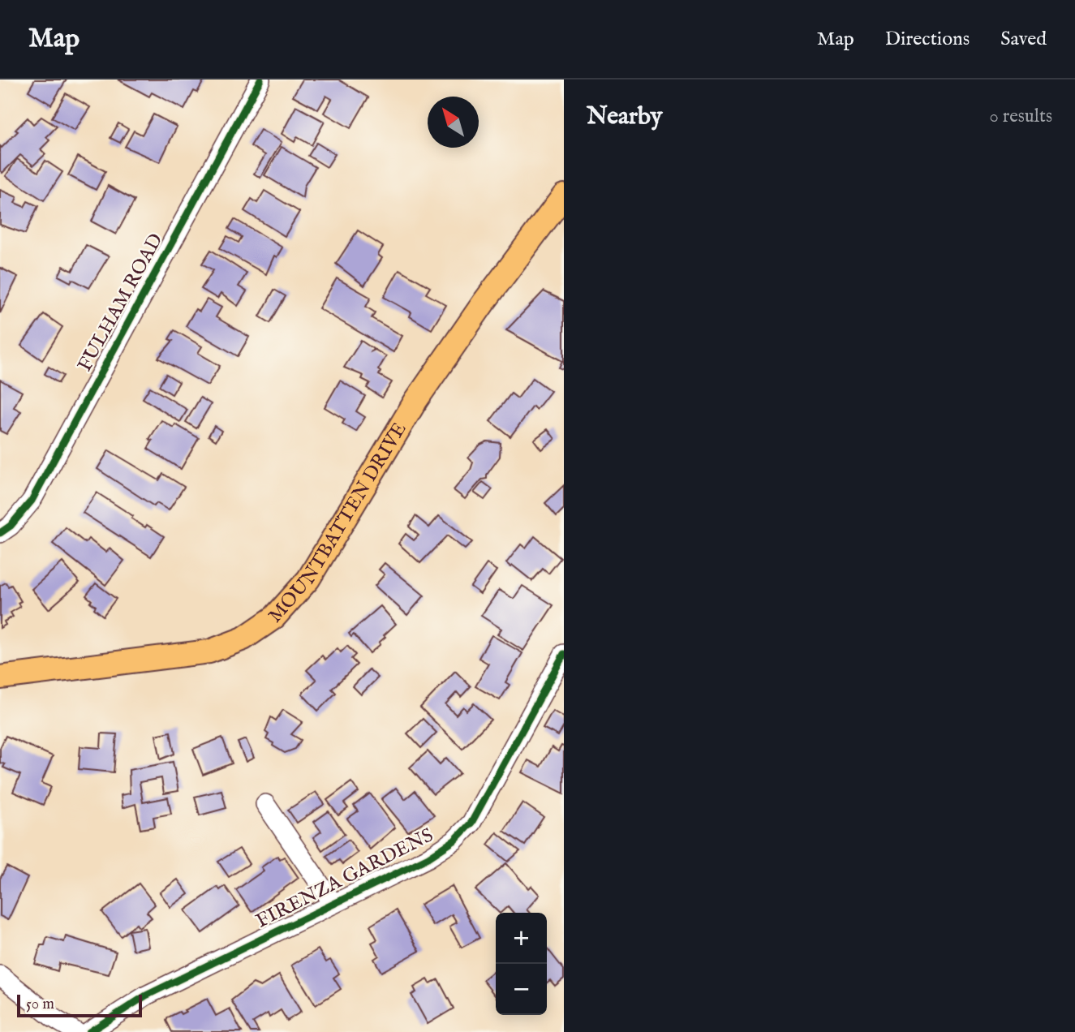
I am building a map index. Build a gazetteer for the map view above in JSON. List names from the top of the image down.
{
  "streets": {
    "main road": ["MOUNTBATTEN DRIVE"],
    "street": ["FULHAM ROAD", "FIRENZA GARDENS"]
  },
  "scale_bar": "50 m",
  "north": "top left",
  "page": {
    "header": "Map",
    "nav": ["Map", "Directions", "Saved"],
    "heading": ["Nearby", "0 results"],
    "map_buttons": ["+", "−"],
    "scale": "50 m"
  }
}
